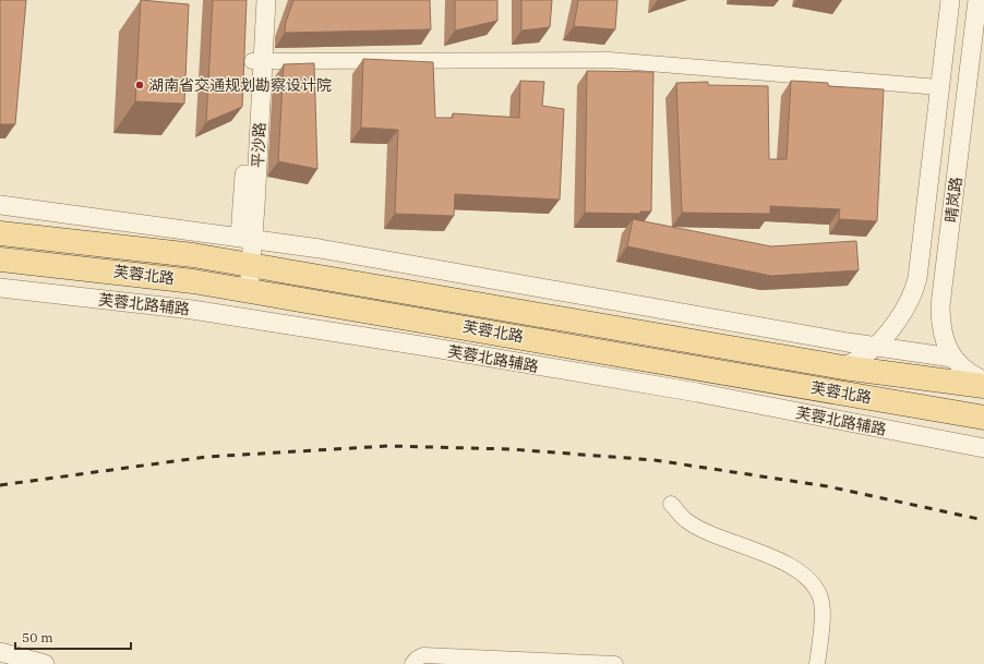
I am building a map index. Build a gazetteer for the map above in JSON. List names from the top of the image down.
{
  "streets": {
    "main road": ["芙蓉北路"],
    "street": ["平沙路", "晴岚路", "芙蓉北路辅路"]
  },
  "crossings": [
    ["平沙路", "芙蓉北路"],
    ["晴岚路", "芙蓉北路"]
  ],
  "places": ["湖南省交通规划勘察设计院"],
  "scale_bar": "50 m"
}
